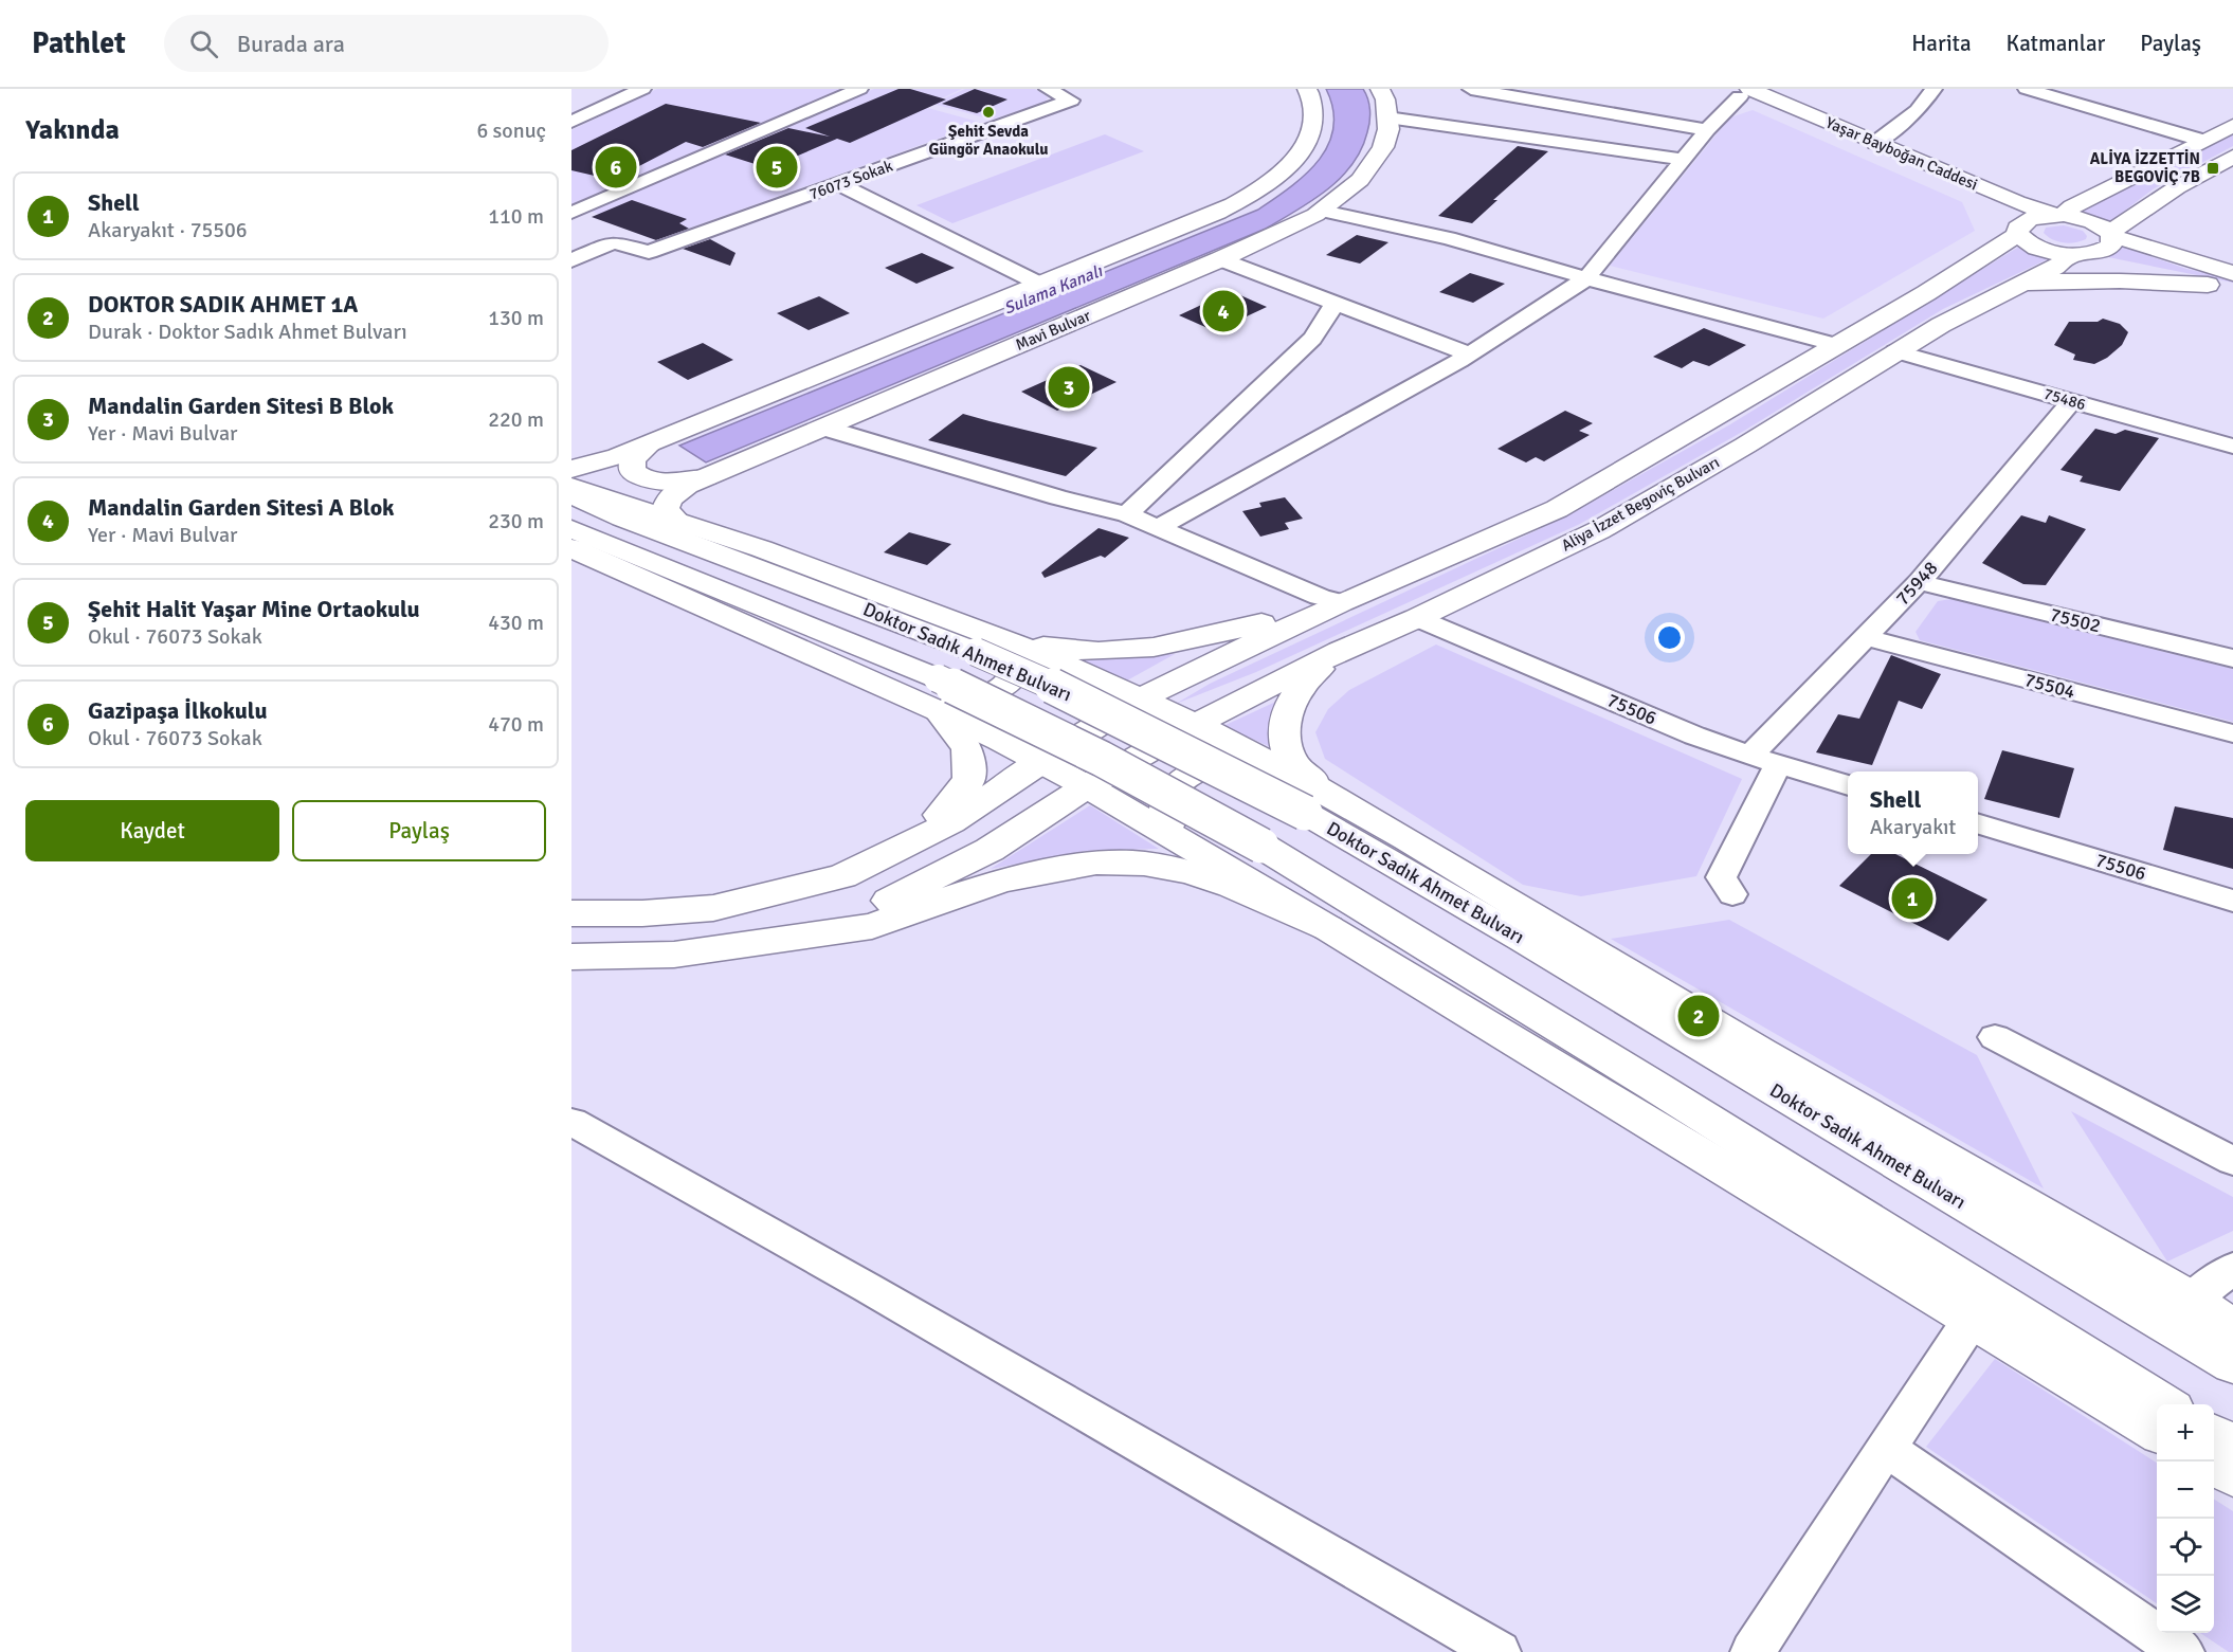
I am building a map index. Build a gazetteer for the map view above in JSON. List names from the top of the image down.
{
  "streets": {
    "main road": [
      "Yaşar Bayboğan Caddesi",
      "Mavi Bulvar",
      "Aliya İzzet Begoviç Bulvarı",
      "Doktor Sadık Ahmet Bulvarı"
    ],
    "street": [
      "76073 Sokak",
      "75486",
      "75948",
      "75502",
      "75504",
      "75506"
    ]
  },
  "crossings": [
    ["Yaşar Bayboğan Caddesi", "Aliya İzzet Begoviç Bulvarı"],
    ["75486", "Aliya İzzet Begoviç Bulvarı"],
    ["75486", "75948"],
    ["Aliya İzzet Begoviç Bulvarı", "75506"],
    ["75948", "75502"],
    ["75948", "75504"],
    ["75948", "75506"]
  ],
  "water": ["Sulama Kanalı"],
  "places": {
    "other": ["Şehit Sevda Güngör Anaokulu"],
    "transit": ["ALİYA İZZETTİN BEGOVİÇ 7B"]
  },
  "page": {
    "header": "Pathlet",
    "search": "Burada ara",
    "nav": ["Harita", "Katmanlar", "Paylaş"],
    "heading": ["Yakında", "6 sonuç"],
    "pins": [
      "5",
      "6",
      "4",
      "3",
      "1",
      "2"
    ],
    "list": [
      {
        "mark": "1",
        "name": "Shell",
        "note": "Akaryakıt · 75506",
        "value": "110 m"
      },
      {
        "mark": "2",
        "name": "DOKTOR SADIK AHMET 1A",
        "note": "Durak · Doktor Sadık Ahmet Bulvarı",
        "value": "130 m"
      },
      {
        "mark": "3",
        "name": "Mandalin Garden Sitesi B Blok",
        "note": "Yer · Mavi Bulvar",
        "value": "220 m"
      },
      {
        "mark": "4",
        "name": "Mandalin Garden Sitesi A Blok",
        "note": "Yer · Mavi Bulvar",
        "value": "230 m"
      },
      {
        "mark": "5",
        "name": "Şehit Halit Yaşar Mine Ortaokulu",
        "note": "Okul · 76073 Sokak",
        "value": "430 m"
      },
      {
        "mark": "6",
        "name": "Gazipaşa İlkokulu",
        "note": "Okul · 76073 Sokak",
        "value": "470 m"
      }
    ],
    "popup": ["Shell", "Akaryakıt"],
    "buttons": ["Kaydet", "Paylaş"],
    "map_buttons": ["+", "−"]
  }
}
